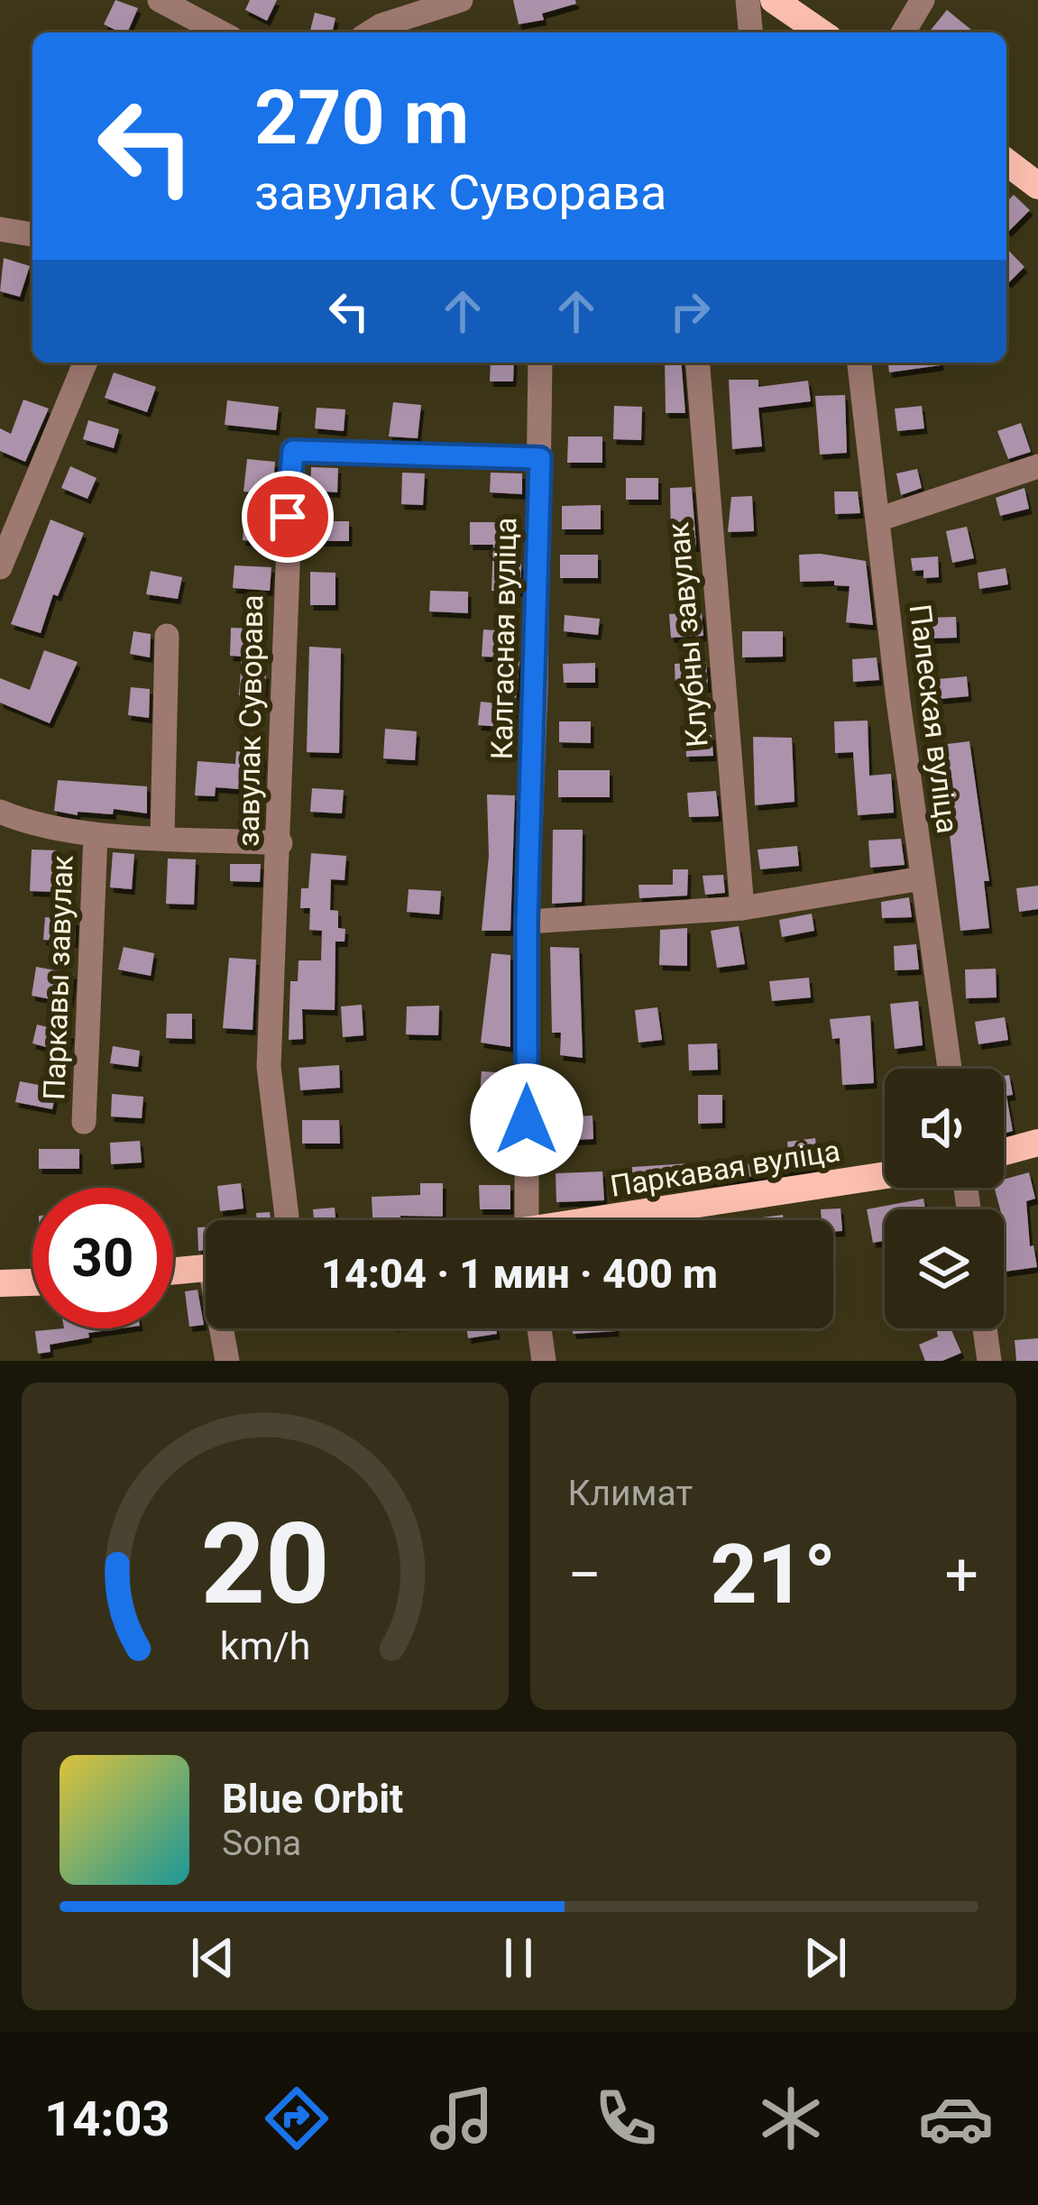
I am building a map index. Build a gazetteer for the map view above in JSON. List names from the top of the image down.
{
  "streets": {
    "main road": ["Паркавая вуліца"],
    "street": [
      "Клубны завулак",
      "Калгасная вуліца",
      "Палеская вуліца",
      "завулак Суворава",
      "Паркавы завулак"
    ]
  },
  "crossings": [
    ["Калгасная вуліца", "завулак Суворава"],
    ["завулак Суворава", "Паркавы завулак"]
  ],
  "page": {
    "turn": ["270 m", "завулак Суворава"],
    "limit": "30",
    "trip": "14:04 · 1 мин · 400 m",
    "tile": "Климат",
    "heat": ["−", "21°", "+"],
    "song": ["Blue Orbit", "Sona"],
    "tabs": "14:03",
    "gauge": ["20", "km/h"]
  }
}
